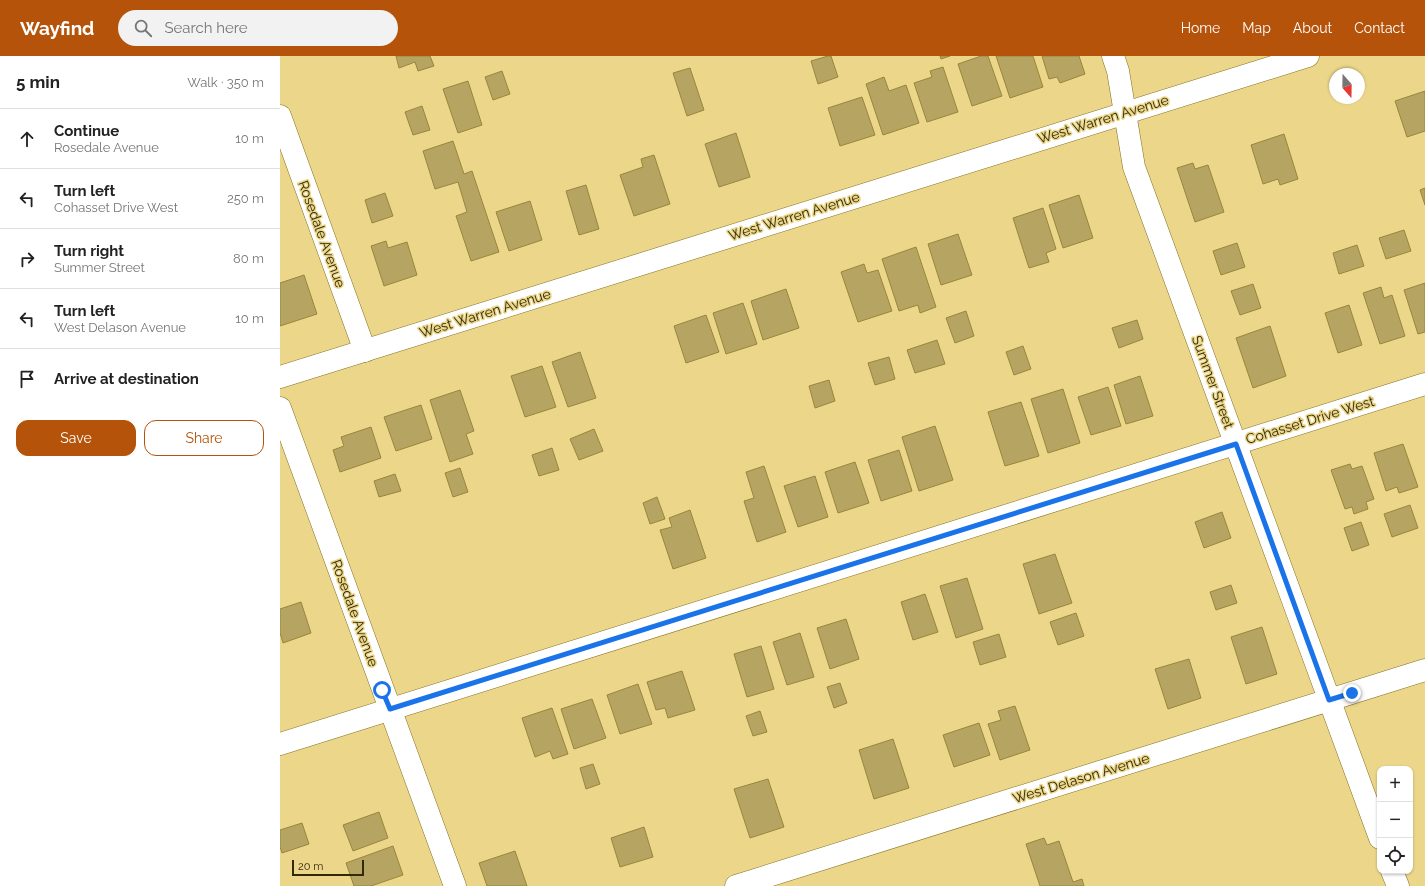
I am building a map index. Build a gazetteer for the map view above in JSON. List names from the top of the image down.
{
  "streets": {
    "street": [
      "West Warren Avenue",
      "Rosedale Avenue",
      "Summer Street",
      "Cohasset Drive West",
      "West Delason Avenue"
    ]
  },
  "crossings": [
    ["West Warren Avenue", "Rosedale Avenue"],
    ["West Warren Avenue", "Summer Street"],
    ["Rosedale Avenue", "Cohasset Drive West"],
    ["Summer Street", "Cohasset Drive West"],
    ["Summer Street", "West Delason Avenue"]
  ],
  "scale_bar": "20 m",
  "north": "bottom",
  "page": {
    "header": "Wayfind",
    "search": "Search here",
    "nav": [
      "Home",
      "Map",
      "About",
      "Contact"
    ],
    "heading": ["5 min", "Walk · 350 m"],
    "list": [
      ["Continue", "Rosedale Avenue", "10 m"],
      ["Turn left", "Cohasset Drive West", "250 m"],
      ["Turn right", "Summer Street", "80 m"],
      ["Turn left", "West Delason Avenue", "10 m"],
      "Arrive at destination"
    ],
    "buttons": ["Save", "Share"],
    "map_buttons": ["+", "−"],
    "scale": "20 m"
  }
}
